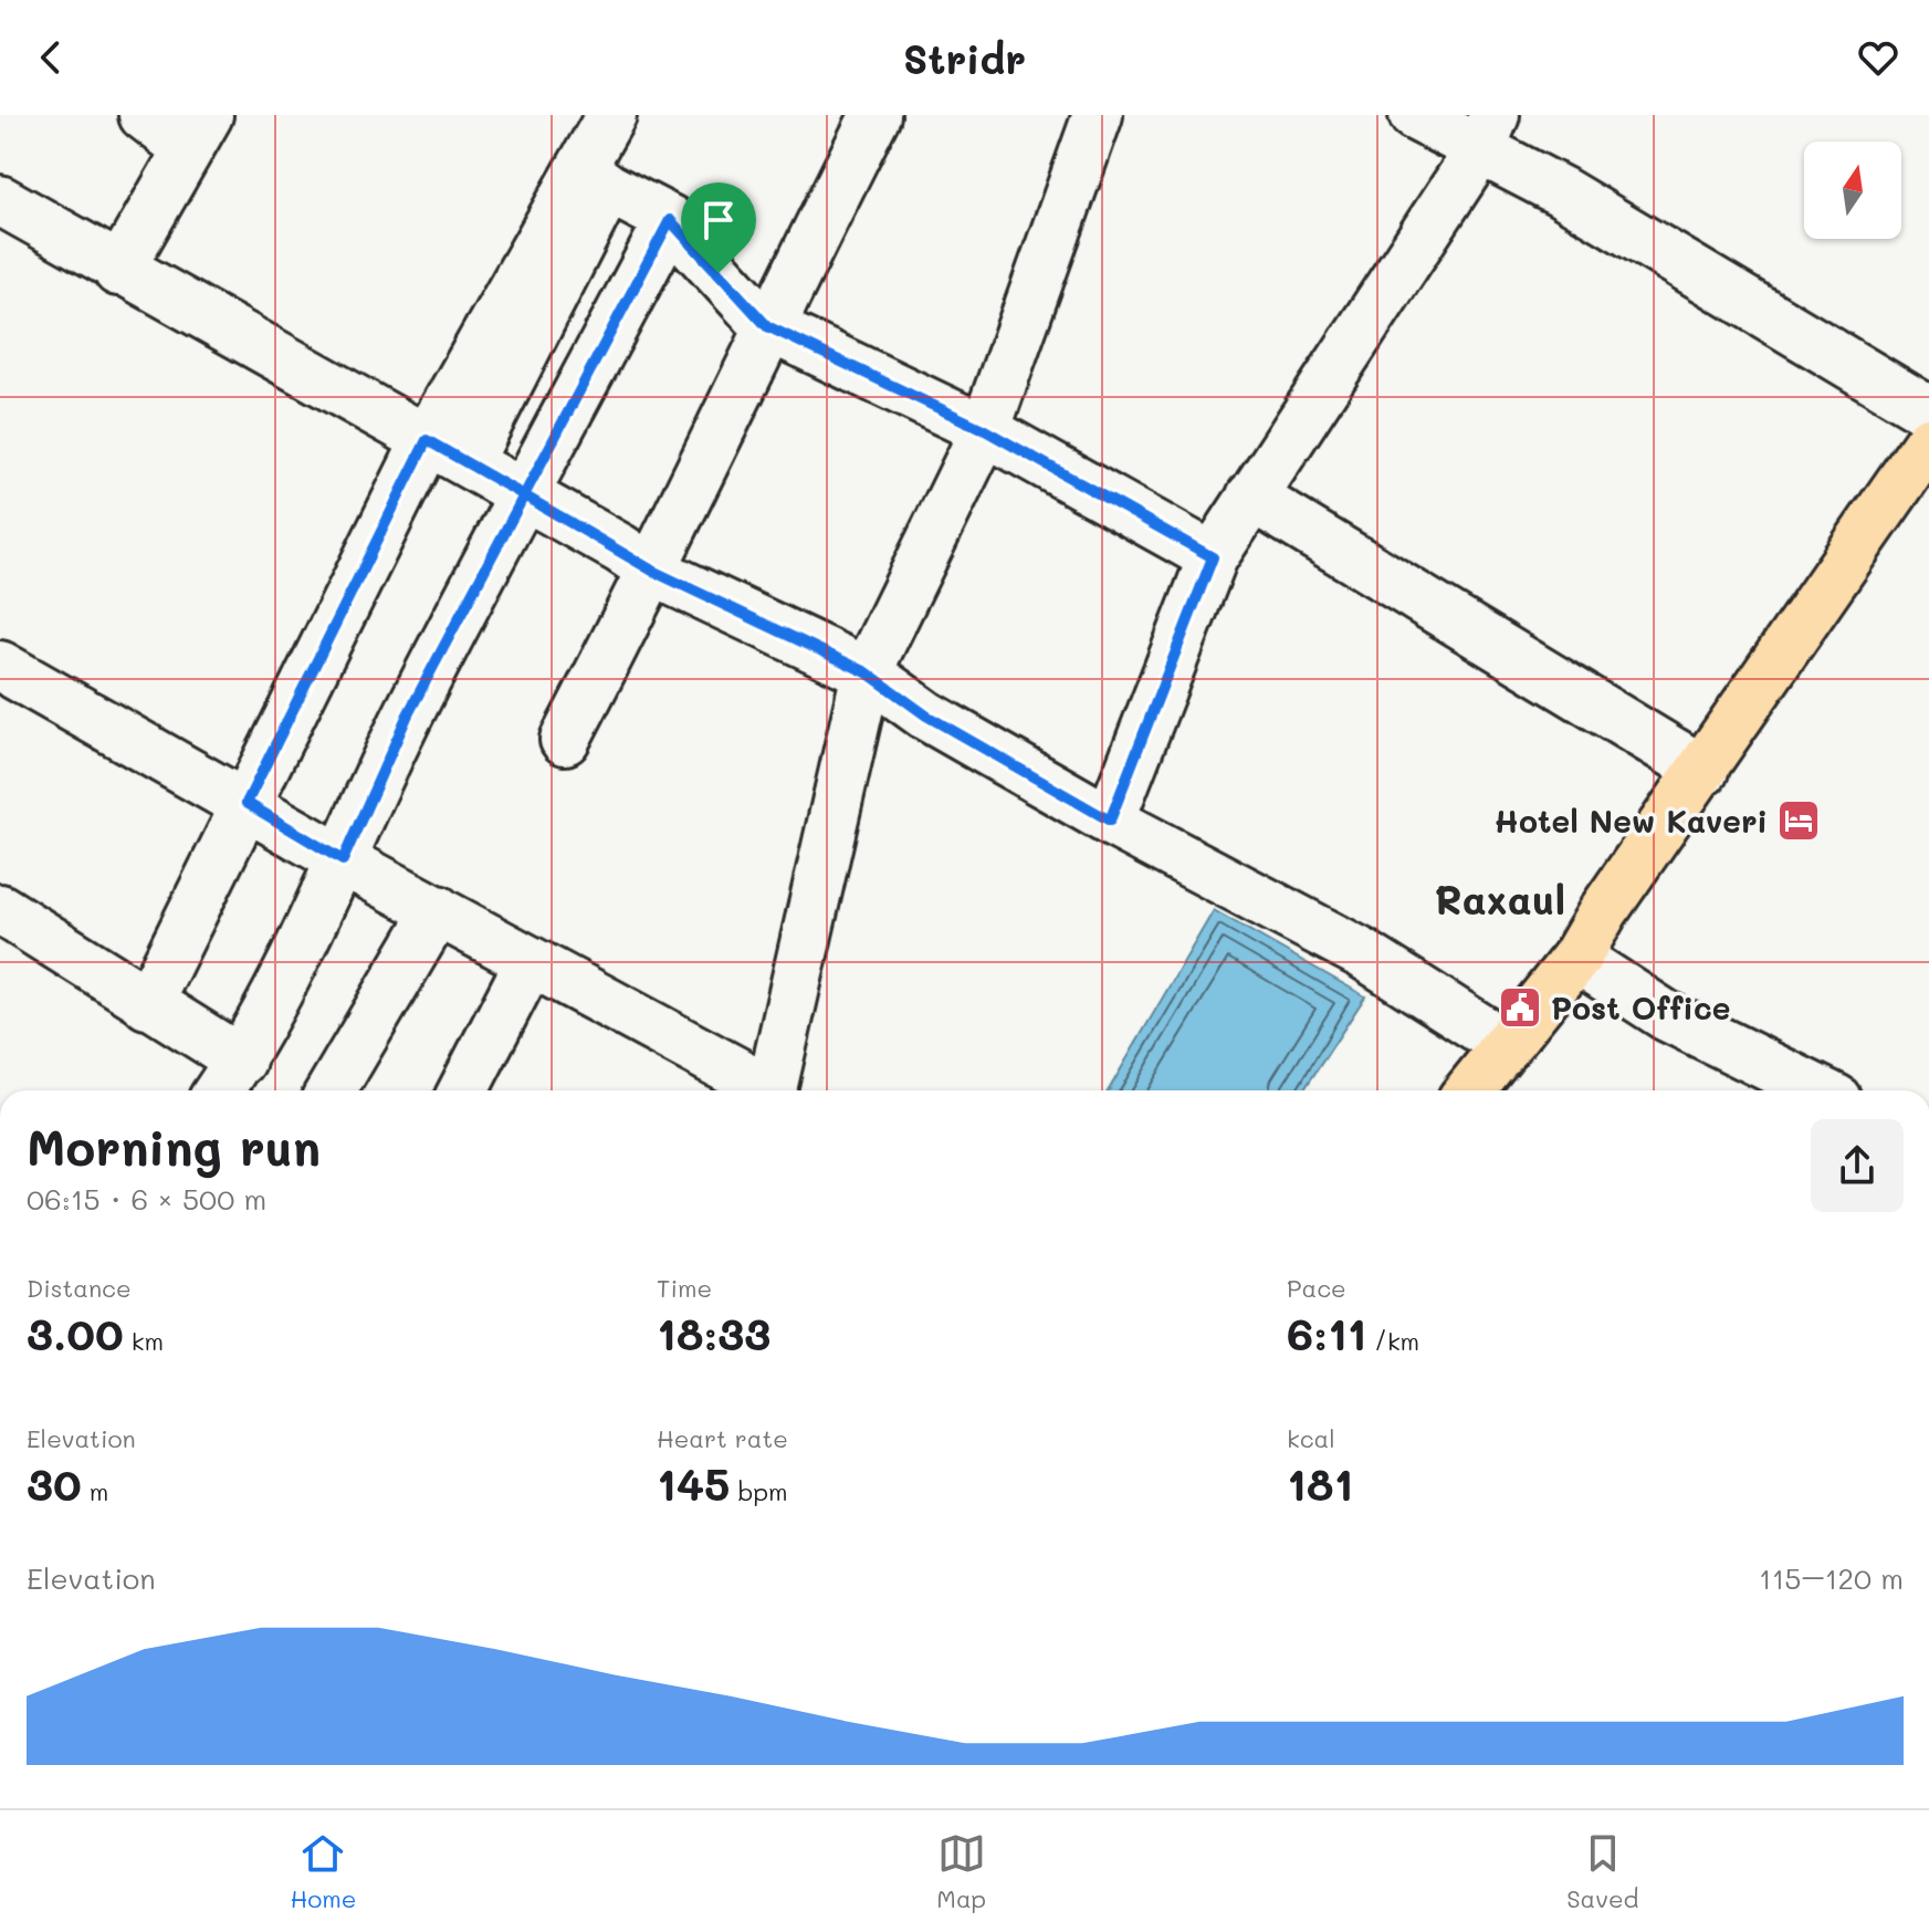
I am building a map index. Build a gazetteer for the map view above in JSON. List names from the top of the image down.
{
  "districts": ["Raxaul"],
  "places": {
    "hotel": ["Hotel New Kaveri"],
    "public building": ["Post Office"]
  },
  "north": "top",
  "page": {
    "header": "Stridr",
    "heading": ["Morning run", "06:15 · 6 × 500 m"],
    "stats": [
      ["Distance", "3.00 km"],
      ["Time", "18:33"],
      ["Pace", "6:11 /km"],
      ["Elevation", "30 m"],
      ["Heart rate", "145 bpm"],
      ["kcal", "181"]
    ],
    "chart": ["Elevation", "115–120 m"],
    "tabs": ["Home", "Map", "Saved"]
  }
}
